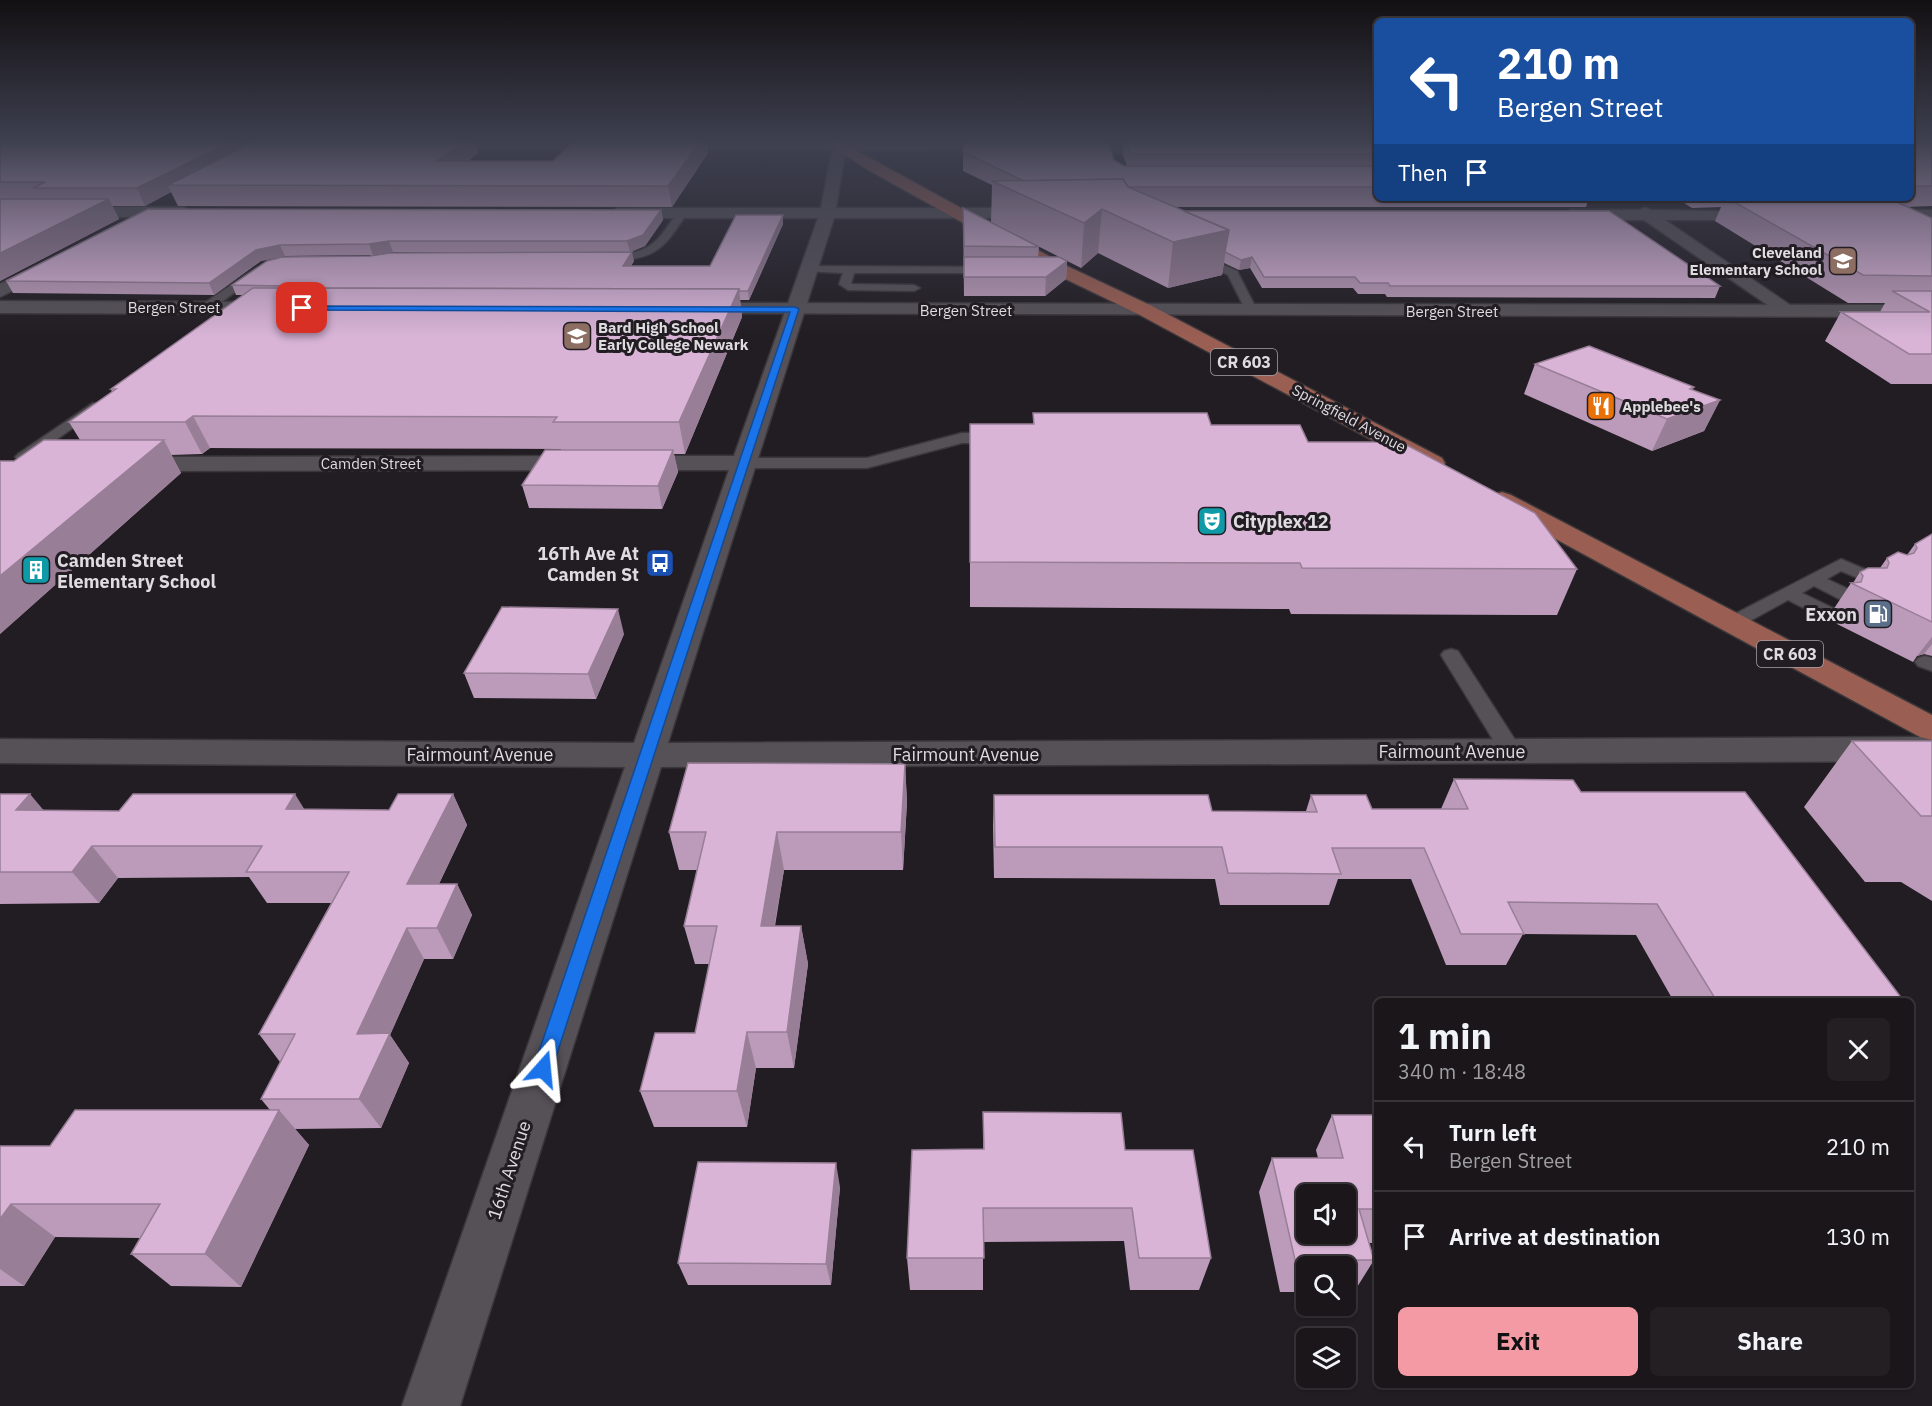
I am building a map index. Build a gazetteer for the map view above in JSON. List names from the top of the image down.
{
  "streets": {
    "main road": ["CR 603", "Springfield Avenue"],
    "street": [
      "Bergen Street",
      "Camden Street",
      "Fairmount Avenue",
      "16th Avenue"
    ]
  },
  "crossings": [
    ["Bergen Street", "Springfield Avenue"],
    ["Bergen Street", "16th Avenue"],
    ["CR 603", "Fairmount Avenue"],
    ["Camden Street", "16th Avenue"],
    ["Fairmount Avenue", "16th Avenue"]
  ],
  "places": {
    "school or university": ["Cleveland Elementary School", "Bard High School Early College Newark"],
    "restaurant": ["Applebee's"],
    "theatre": ["Cityplex 12"],
    "bus stop": ["16Th Ave At Camden St"],
    "building": ["Camden Street Elementary School"],
    "fuel station": ["Exxon"]
  },
  "page": {
    "turn": ["210 m", "Bergen Street"],
    "then": "Then",
    "heading": ["1 min", "340 m · 18:48"],
    "list": [
      {
        "name": "Turn left",
        "note": "Bergen Street",
        "value": "210 m"
      },
      {
        "name": "Arrive at destination",
        "value": "130 m"
      }
    ],
    "buttons": ["Exit", "Share"]
  }
}
